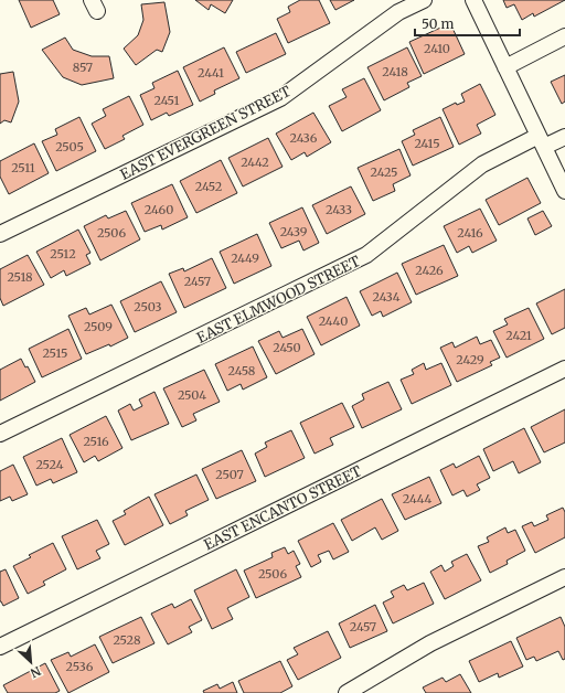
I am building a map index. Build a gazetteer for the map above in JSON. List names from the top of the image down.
{
  "streets": {
    "street": ["EAST EVERGREEN STREET", "EAST ELMWOOD STREET", "EAST ENCANTO STREET"]
  },
  "house_numbers": [
    "2410",
    "857",
    "2418",
    "2441",
    "2451",
    "2436",
    "2415",
    "2505",
    "2442",
    "2511",
    "2425",
    "2452",
    "2460",
    "2433",
    "2439",
    "2506",
    "2416",
    "2512",
    "2449",
    "2426",
    "2518",
    "2457",
    "2434",
    "2503",
    "2440",
    "2509",
    "2421",
    "2450",
    "2515",
    "2429",
    "2458",
    "2504",
    "2516",
    "2524",
    "2507",
    "2444",
    "2506",
    "2457",
    "2528",
    "2536"
  ],
  "scale_bar": "50 m",
  "north": "bottom right"
}
